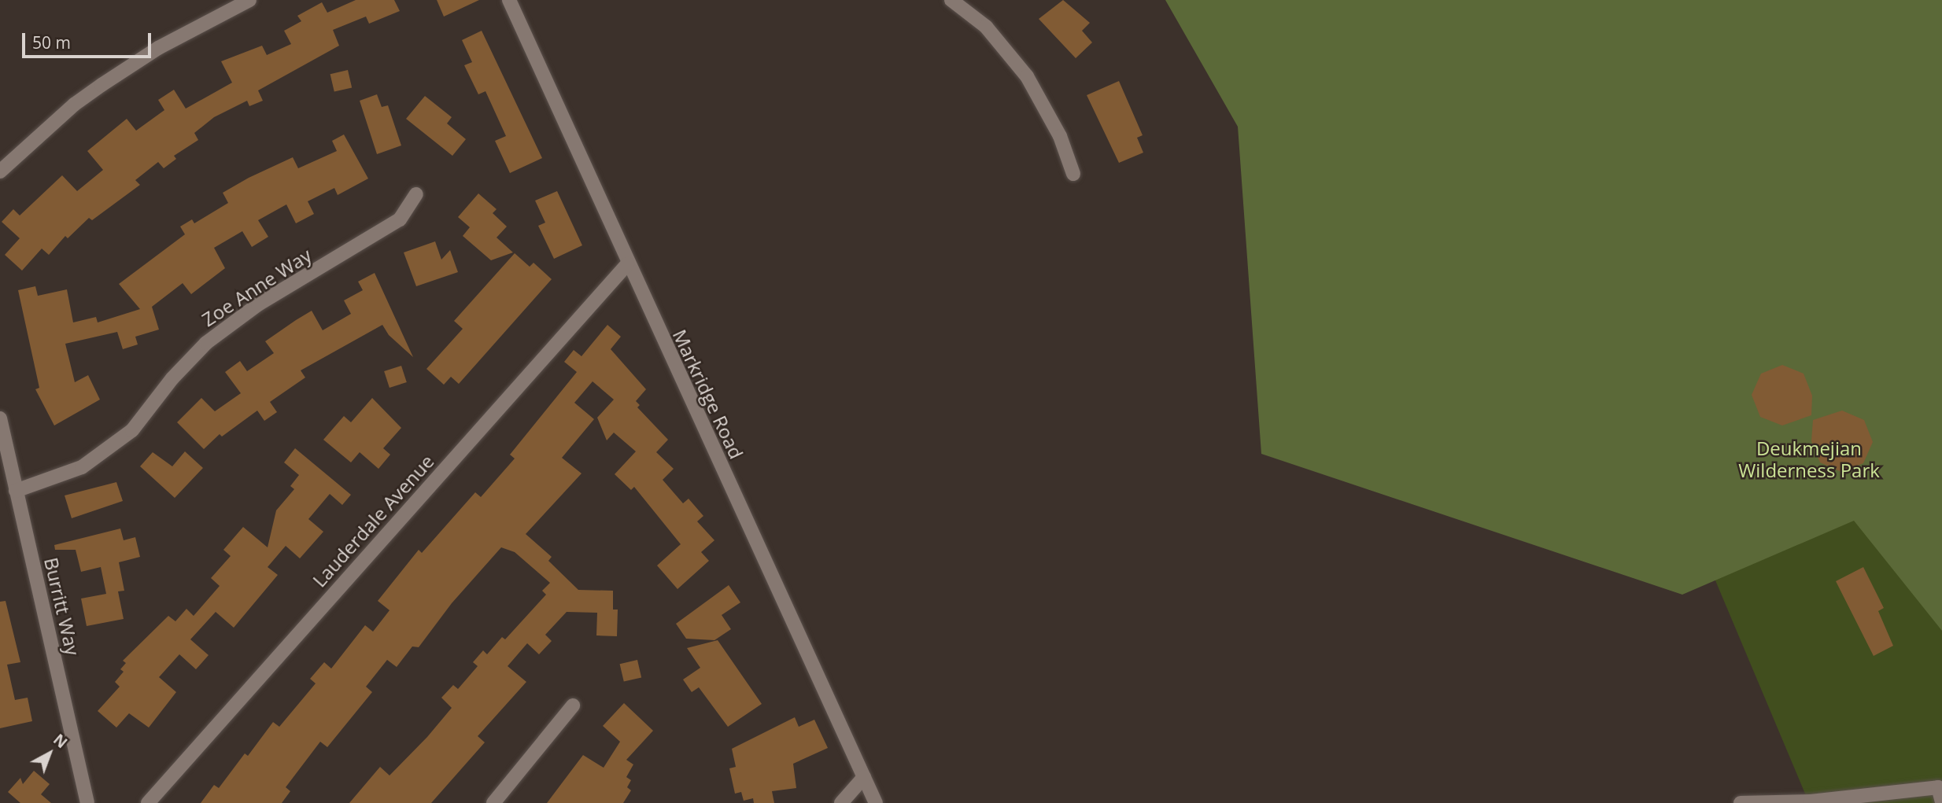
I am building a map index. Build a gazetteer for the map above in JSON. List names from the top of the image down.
{
  "streets": {
    "street": [
      "Zoe Anne Way",
      "Markridge Road",
      "Lauderdale Avenue",
      "Burritt Way"
    ]
  },
  "crossings": [
    ["Zoe Anne Way", "Burritt Way"],
    ["Markridge Road", "Lauderdale Avenue"]
  ],
  "parks": ["Deukmejian Wilderness Park"],
  "scale_bar": "50 m",
  "north": "top right"
}
